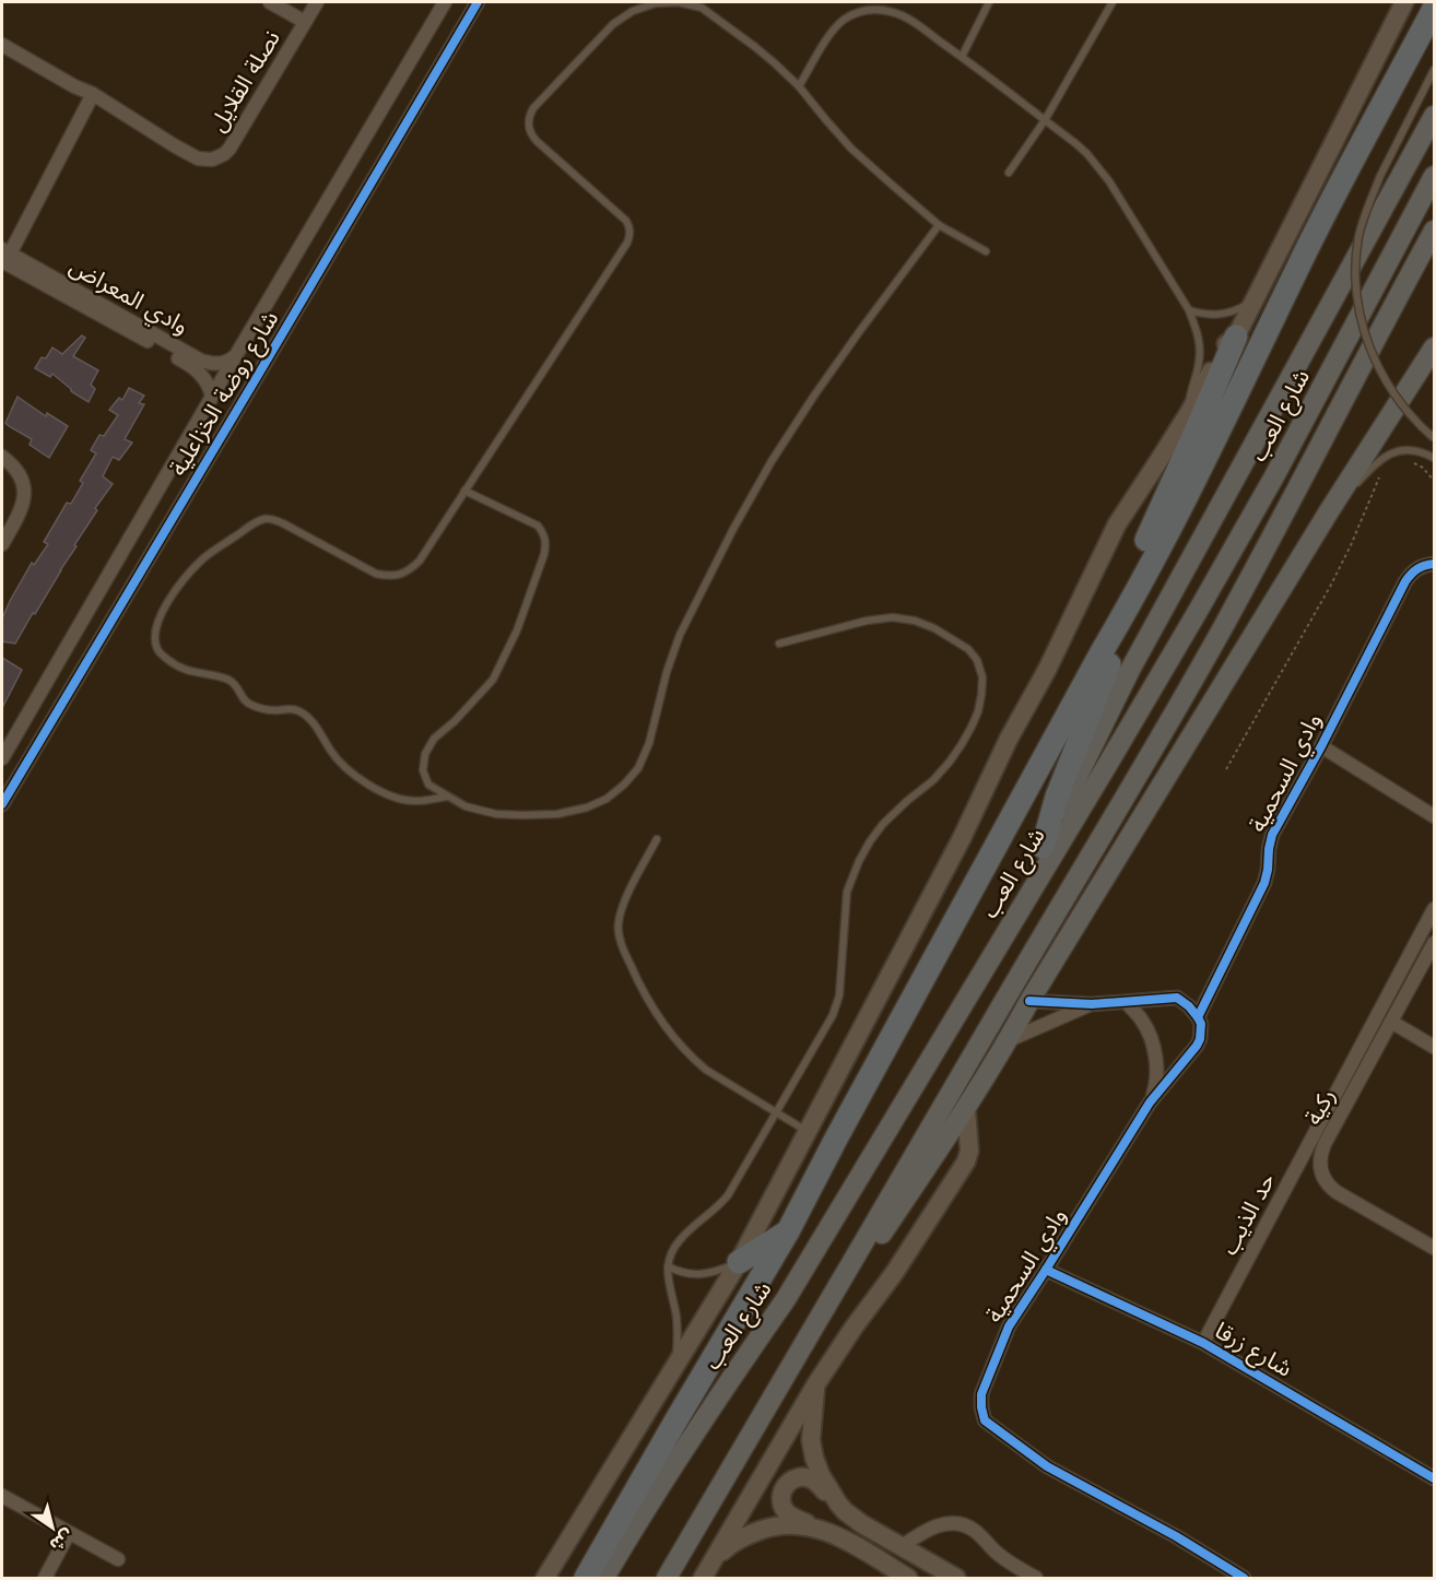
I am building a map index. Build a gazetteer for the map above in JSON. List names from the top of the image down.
{
  "streets": {
    "main road": ["شارع العب"],
    "street": [
      "نصلة القلايل",
      "وادي المعراض",
      "شارع روضة الخزاعلية",
      "وادي السحمية",
      "ركية",
      "حد الذيب",
      "شارع زرقا"
    ]
  },
  "crossings": [
    ["وادي المعراض", "شارع روضة الخزاعلية"],
    ["وادي السحمية", "شارع زرقا"],
    ["ركية", "حد الذيب"],
    ["حد الذيب", "شارع زرقا"]
  ],
  "north": "bottom right"
}
